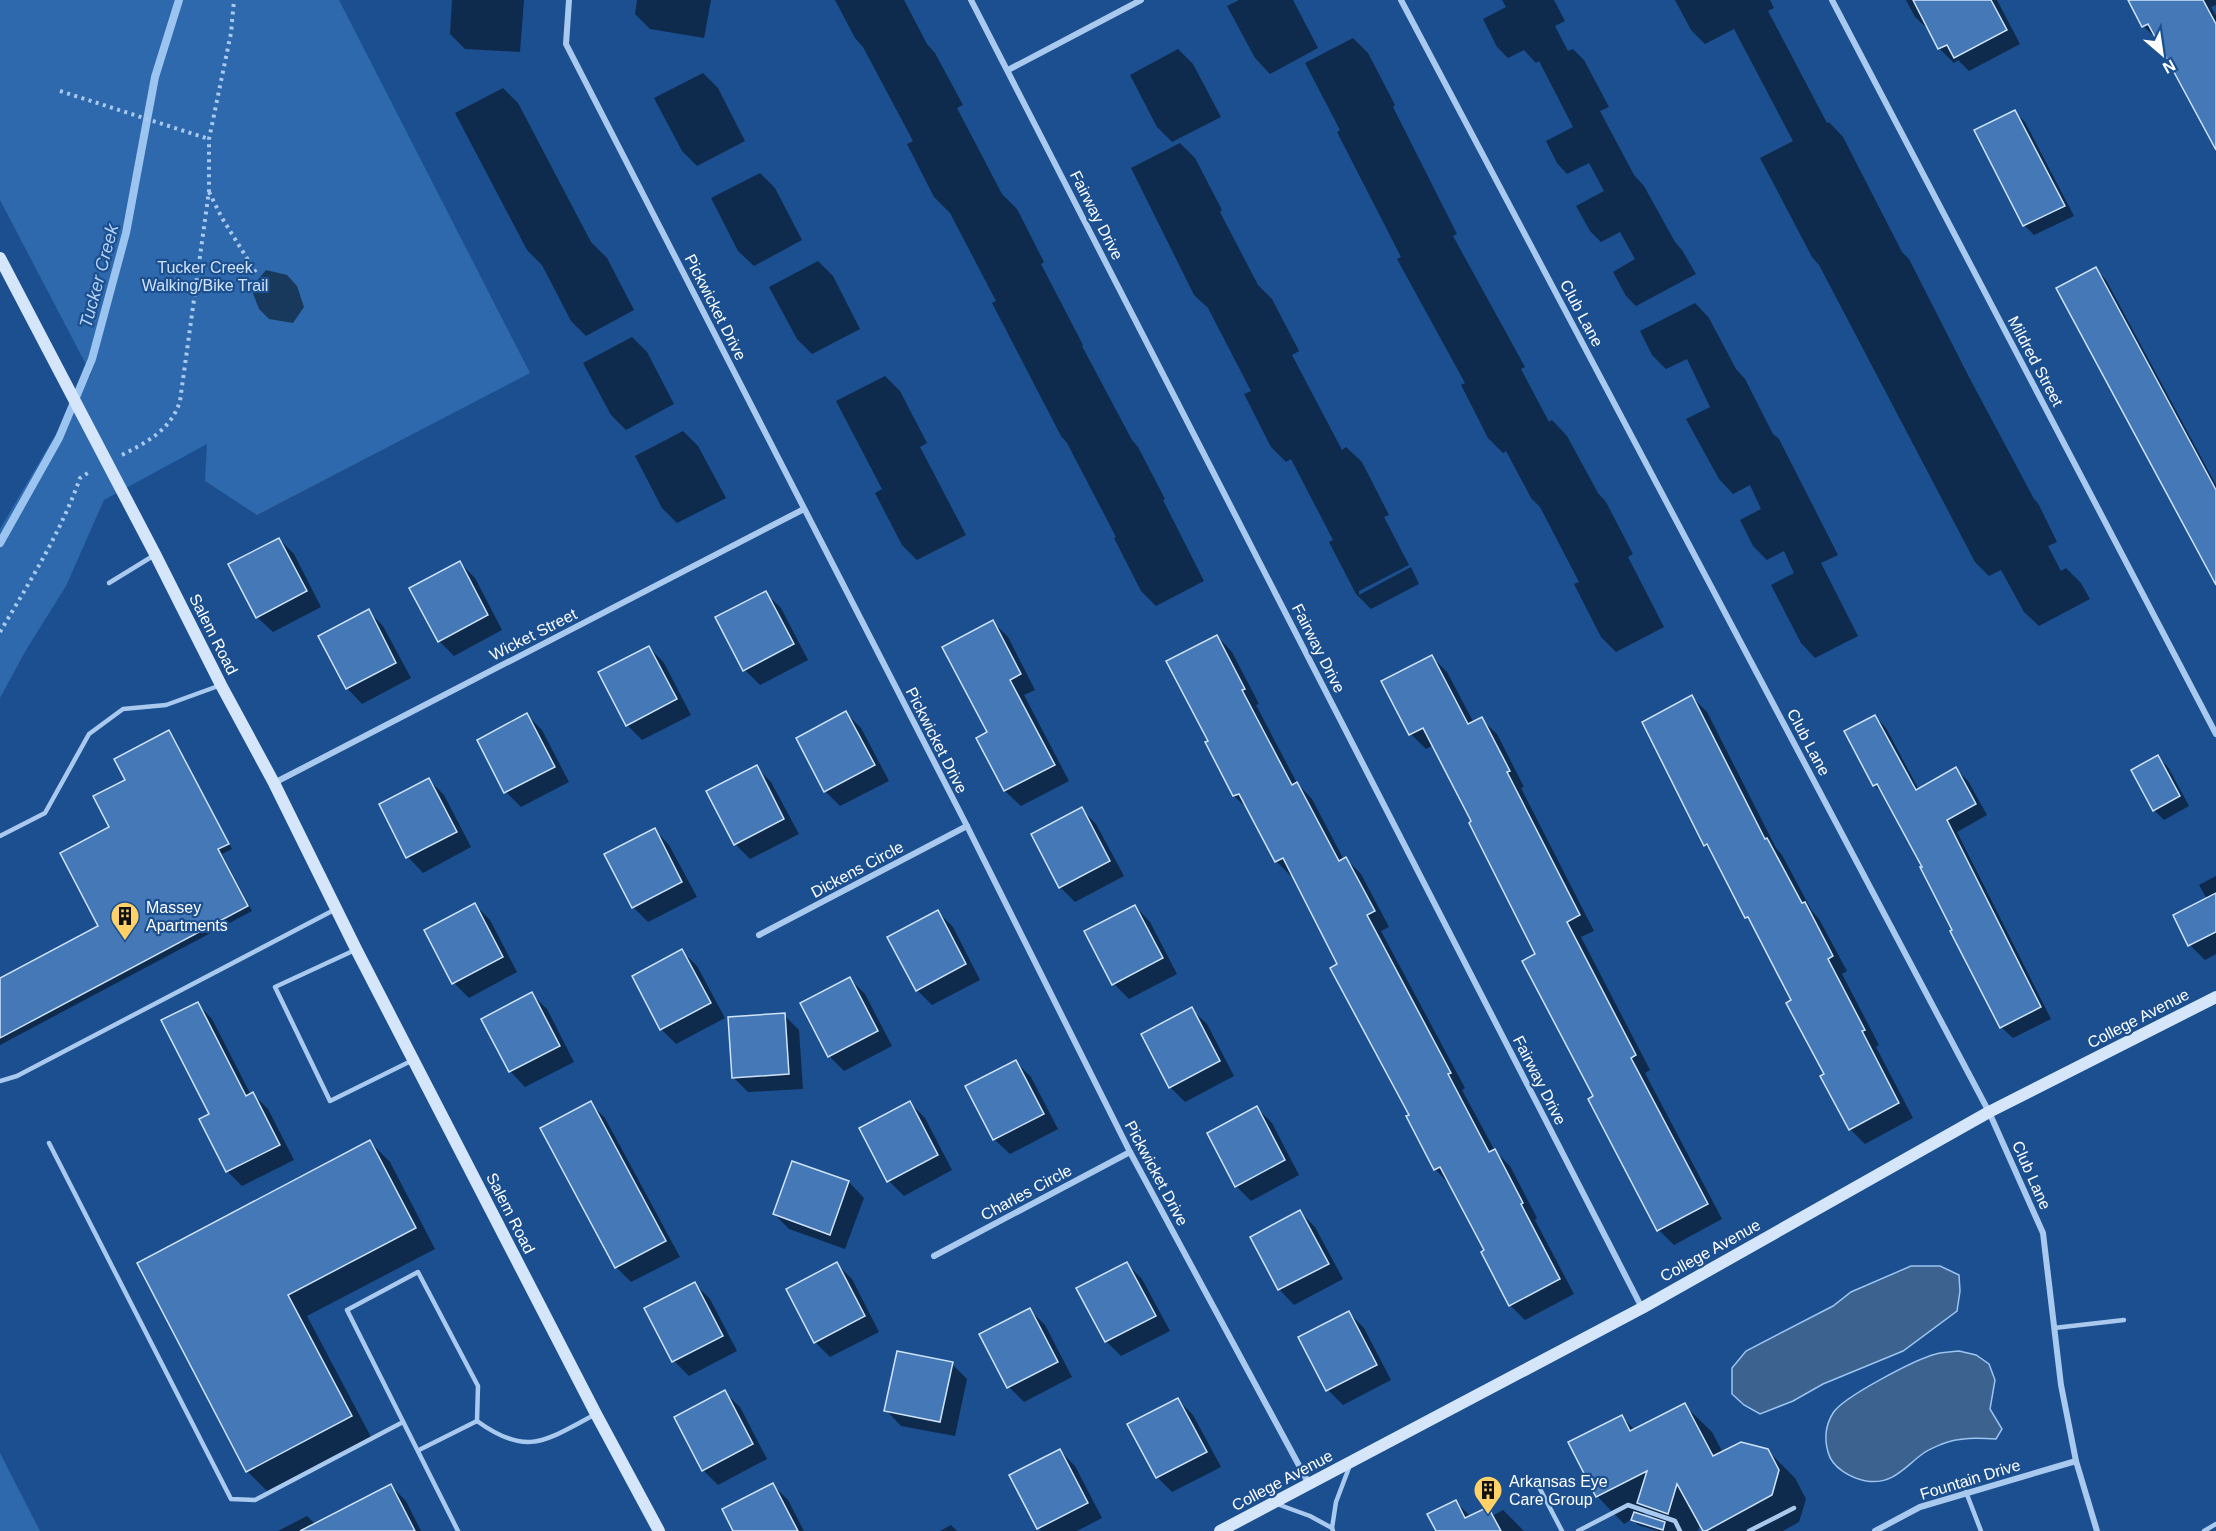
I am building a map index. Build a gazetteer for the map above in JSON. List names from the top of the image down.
{
  "streets": {
    "main road": ["Salem Road", "College Avenue"],
    "street": [
      "Fairway Drive",
      "Pickwicket Drive",
      "Club Lane",
      "Mildred Street",
      "Wicket Street",
      "Dickens Circle",
      "Charles Circle",
      "Fountain Drive"
    ]
  },
  "crossings": [
    ["Fairway Drive", "College Avenue"],
    ["Pickwicket Drive", "Wicket Street"],
    ["Pickwicket Drive", "Dickens Circle"],
    ["Pickwicket Drive", "College Avenue"],
    ["Pickwicket Drive", "Charles Circle"],
    ["Club Lane", "College Avenue"],
    ["Club Lane", "Fountain Drive"],
    ["Salem Road", "Wicket Street"]
  ],
  "water": ["Tucker Creek"],
  "parks": ["Tucker Creek Walking/Bike Trail"],
  "places": {
    "building": ["Massey Apartments", "Arkansas Eye Care Group"]
  },
  "north": "bottom right"
}
